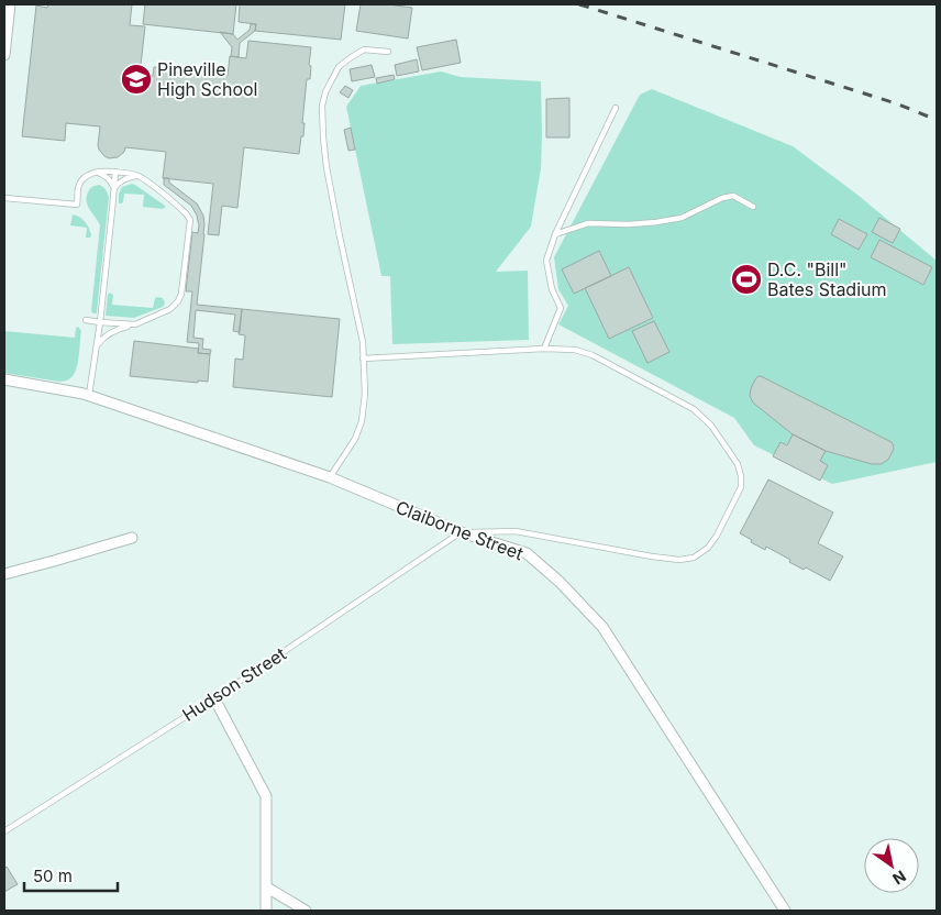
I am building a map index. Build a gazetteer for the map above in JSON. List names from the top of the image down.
{
  "streets": {
    "street": ["Claiborne Street"],
    "lane": ["Hudson Street"]
  },
  "crossings": [
    ["Claiborne Street", "Hudson Street"]
  ],
  "places": {
    "school or university": ["Pineville High School"],
    "sports": ["D.C. \"Bill\" Bates Stadium"]
  },
  "scale_bar": "50 m",
  "north": "bottom right"
}
